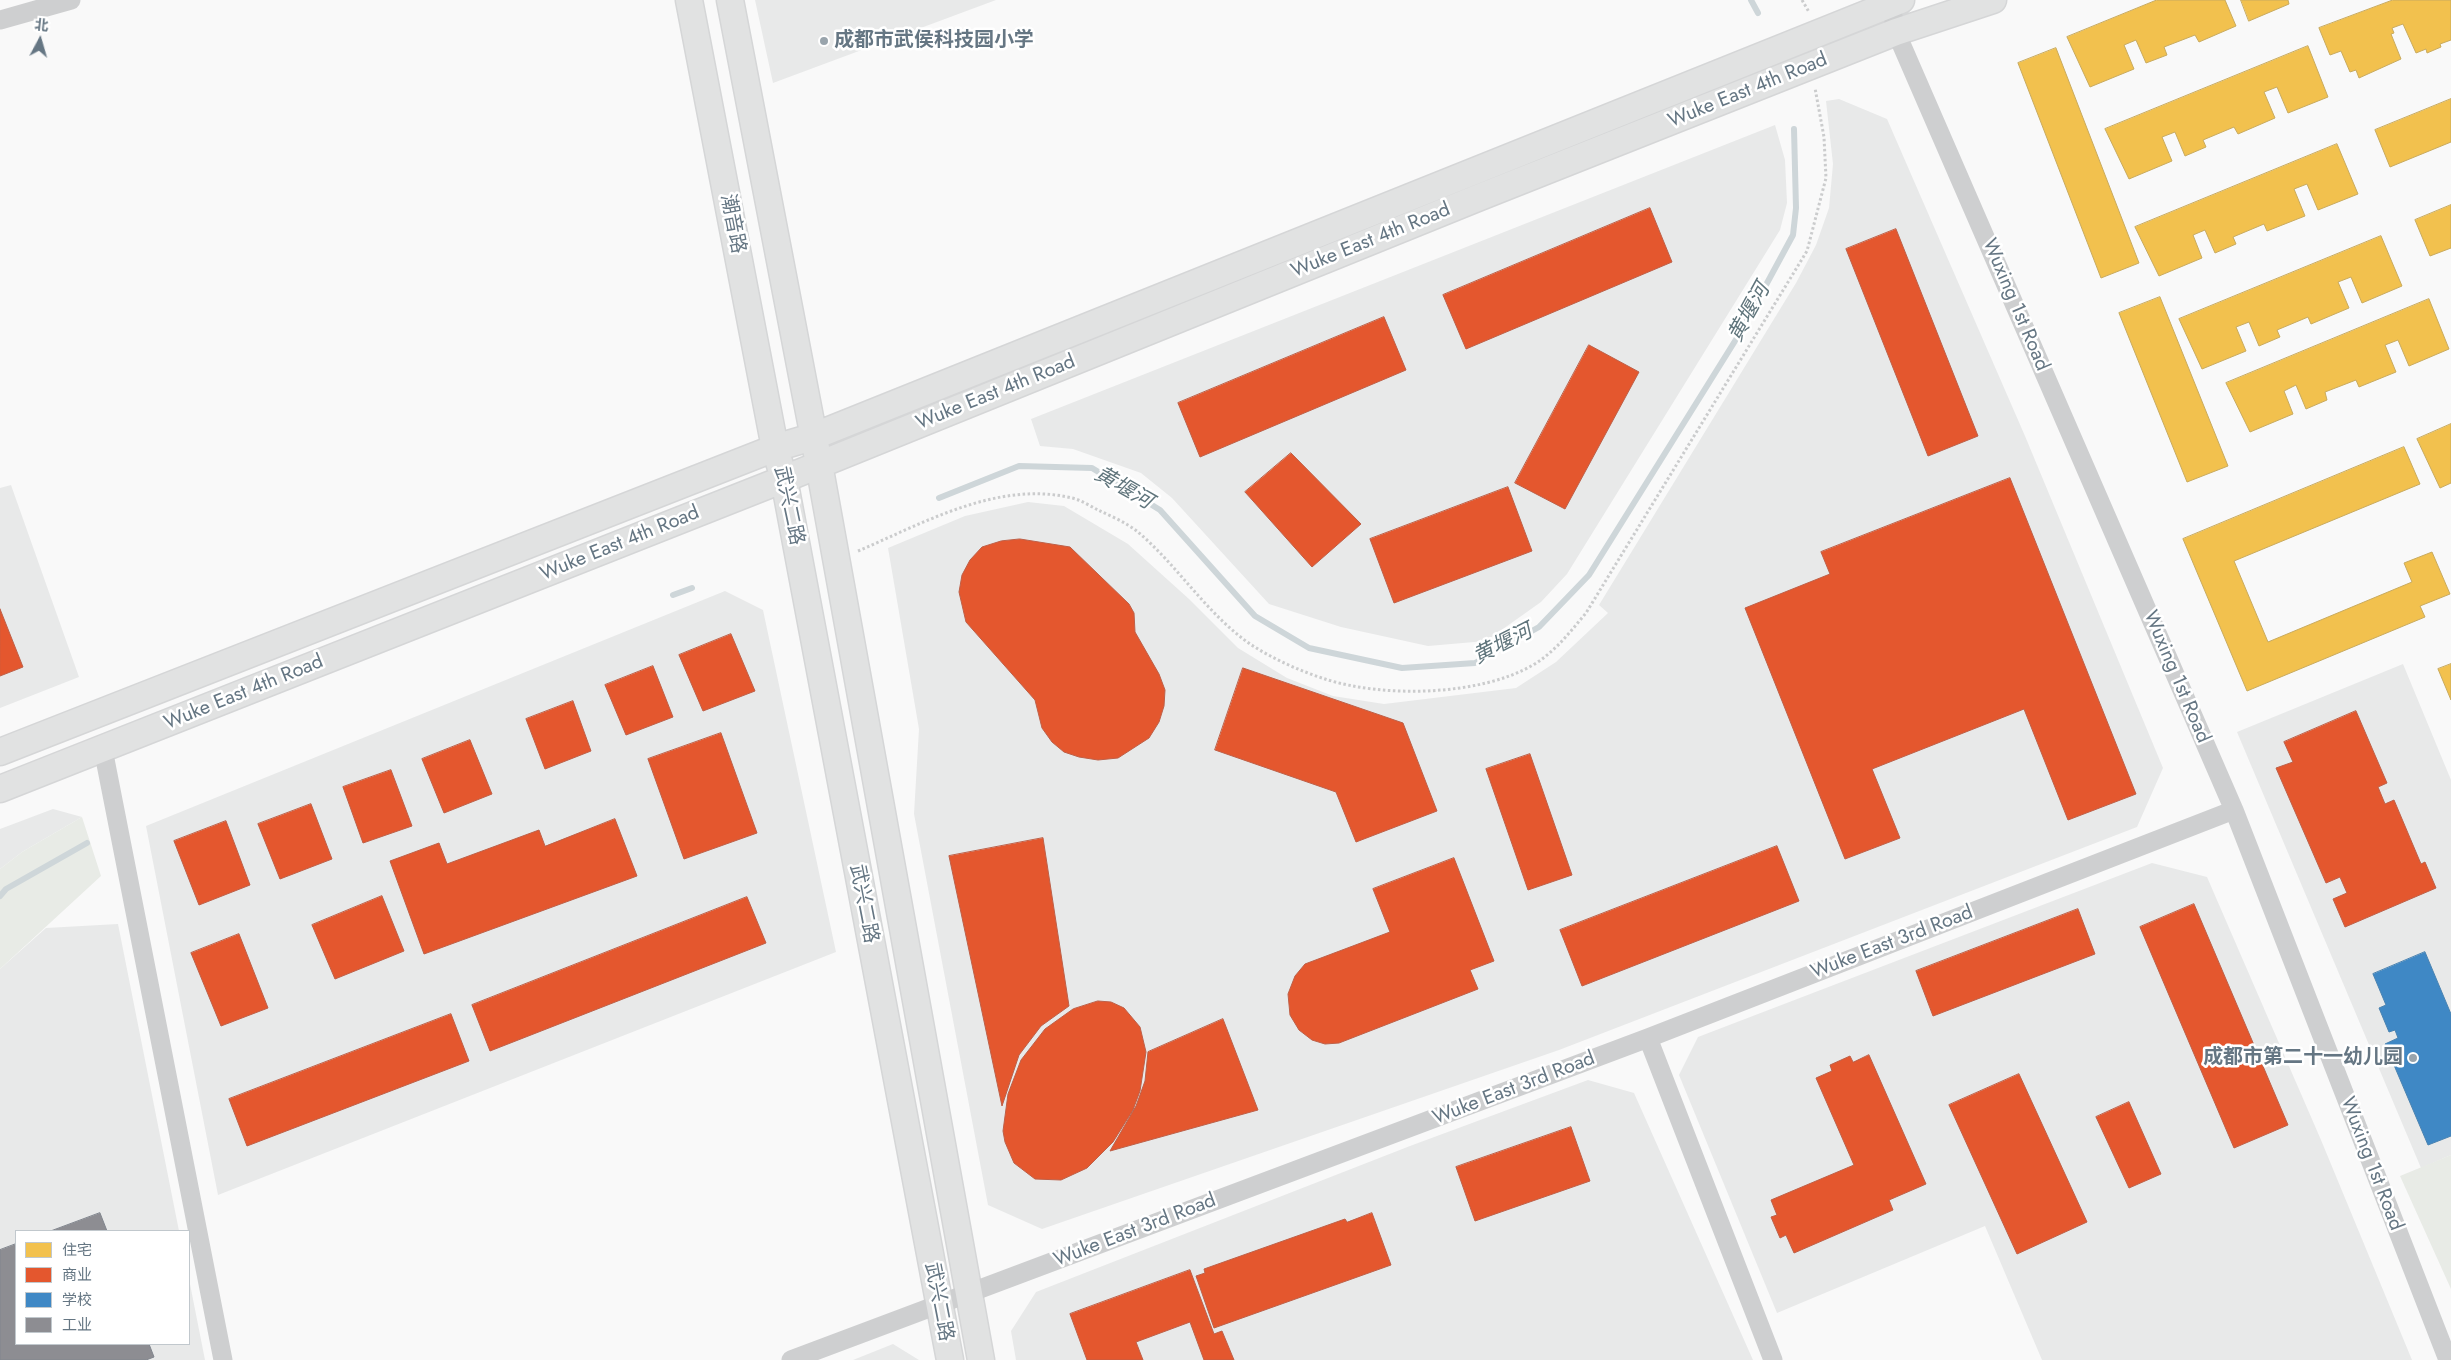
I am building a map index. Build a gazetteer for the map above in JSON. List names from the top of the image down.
{
  "streets": {
    "main road": ["Wuke East 4th Road", "潮音路", "武兴二路"],
    "street": ["Wuxing 1st Road", "Wuke East 3rd Road"]
  },
  "crossings": [
    ["Wuke East 4th Road", "潮音路"],
    ["Wuke East 4th Road", "Wuxing 1st Road"],
    ["Wuke East 4th Road", "武兴二路"],
    ["潮音路", "武兴二路"],
    ["潮音路", "Wuke East 3rd Road"],
    ["Wuxing 1st Road", "Wuke East 3rd Road"],
    ["武兴二路", "Wuke East 3rd Road"]
  ],
  "water": ["黄堰河"],
  "places": ["成都市武侯科技园小学", "成都市第二十一幼儿园"],
  "legend": [
    "住宅",
    "商业",
    "学校",
    "工业"
  ],
  "north": "top"
}
